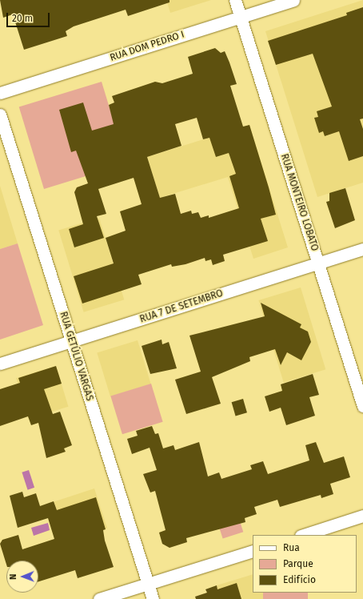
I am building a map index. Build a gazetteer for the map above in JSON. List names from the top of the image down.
{
  "streets": {
    "street": [
      "RUA DOM PEDRO I",
      "RUA MONTEIRO LOBATO",
      "RUA 7 DE SETEMBRO",
      "RUA GETÚLIO VARGAS"
    ]
  },
  "crossings": [
    ["RUA DOM PEDRO I", "RUA MONTEIRO LOBATO"],
    ["RUA MONTEIRO LOBATO", "RUA 7 DE SETEMBRO"],
    ["RUA 7 DE SETEMBRO", "RUA GETÚLIO VARGAS"]
  ],
  "legend": ["Rua", "Parque", "Edifício"],
  "scale_bar": "20 m",
  "north": "left"
}
